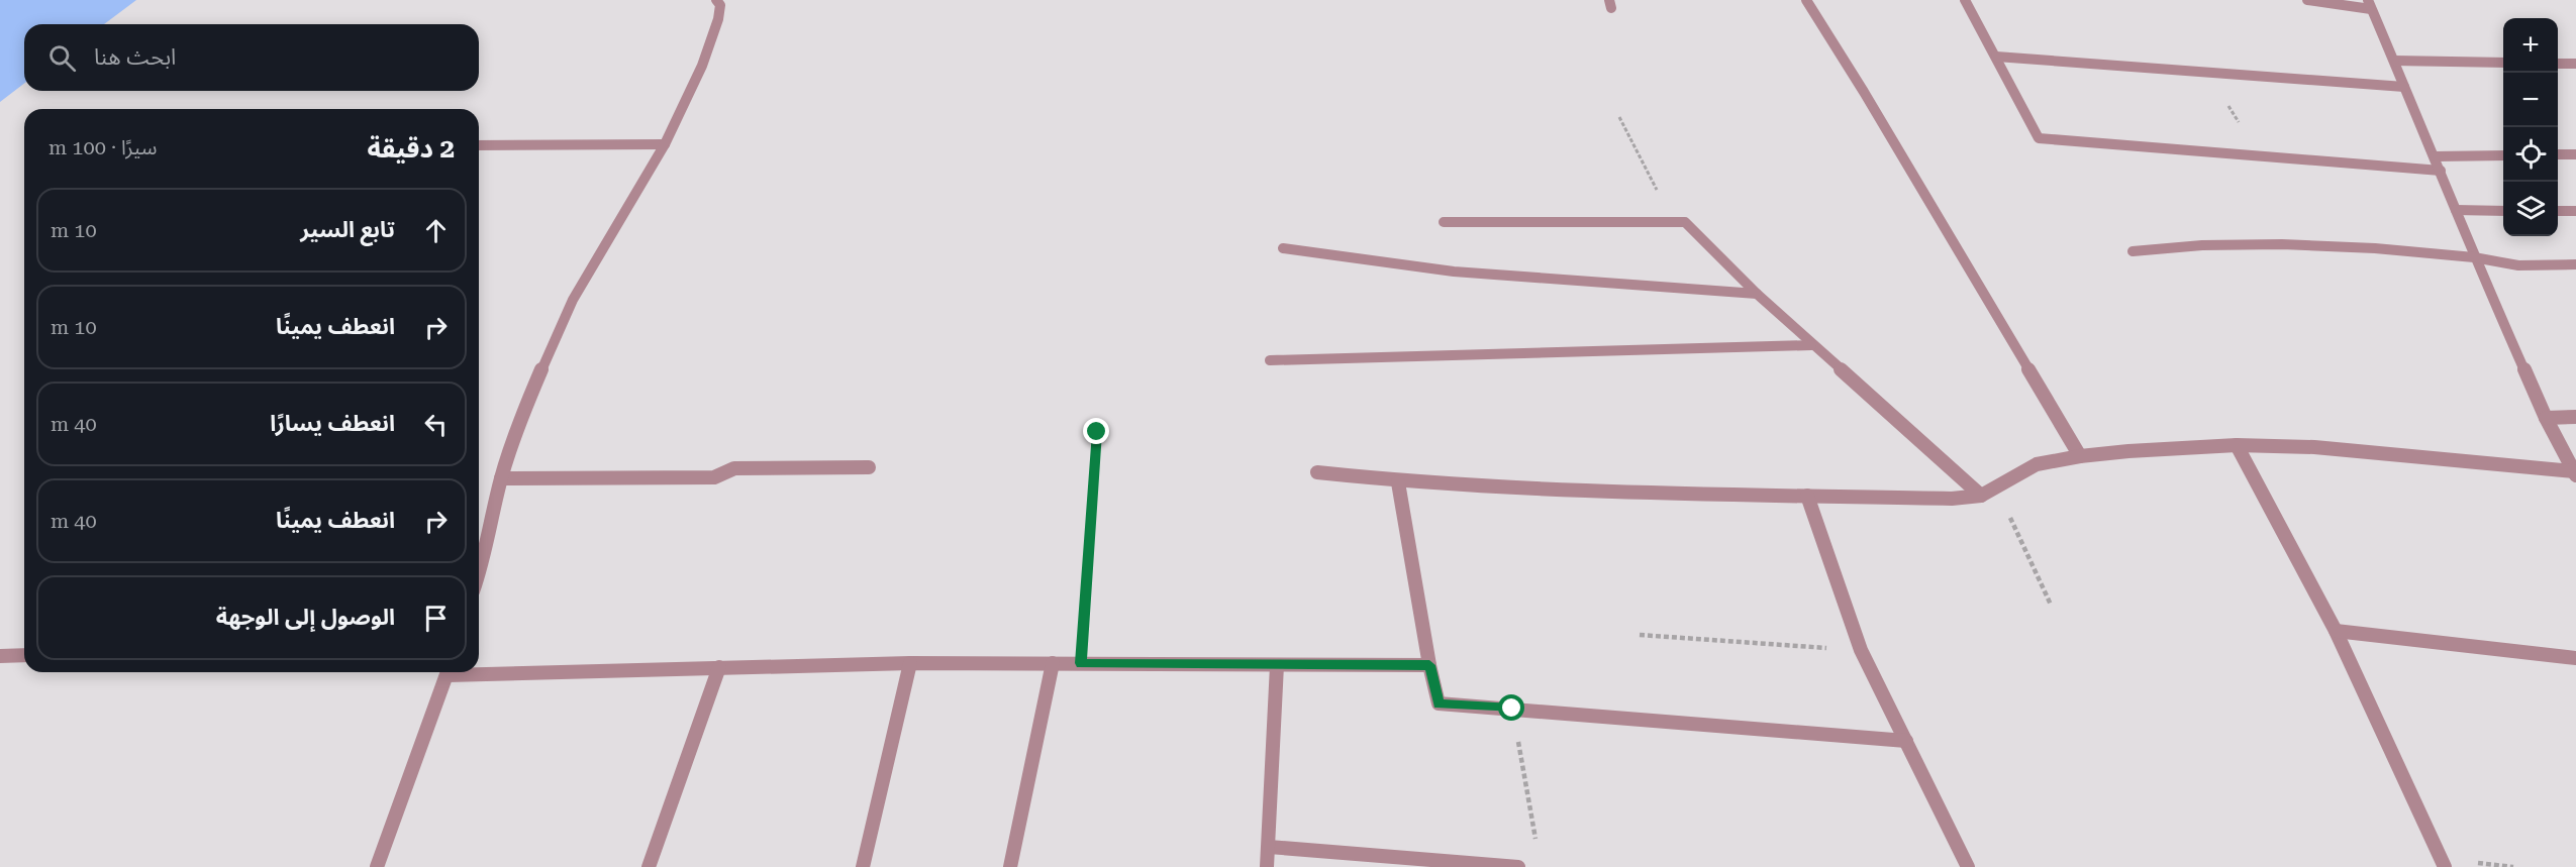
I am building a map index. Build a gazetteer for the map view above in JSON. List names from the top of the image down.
{
  "page": {
    "map_buttons": ["+", "−"],
    "search": "ابحث هنا",
    "heading": ["2 دقيقة", "سيرًا · 100 m"],
    "list": [
      ["تابع السير", "10 m"],
      ["انعطف يمينًا", "10 m"],
      ["انعطف يسارًا", "40 m"],
      ["انعطف يمينًا", "40 m"],
      "الوصول إلى الوجهة"
    ]
  }
}
